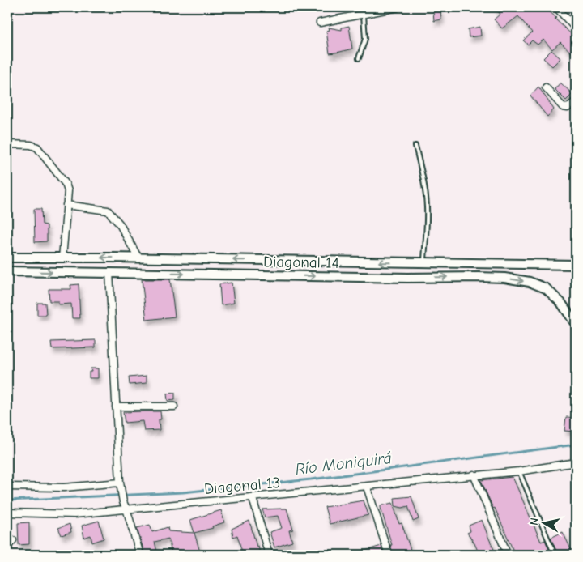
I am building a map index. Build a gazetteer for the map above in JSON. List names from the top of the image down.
{
  "streets": {
    "street": ["Diagonal 14", "Diagonal 13"]
  },
  "water": ["Río Moniquirá"],
  "north": "left"
}
